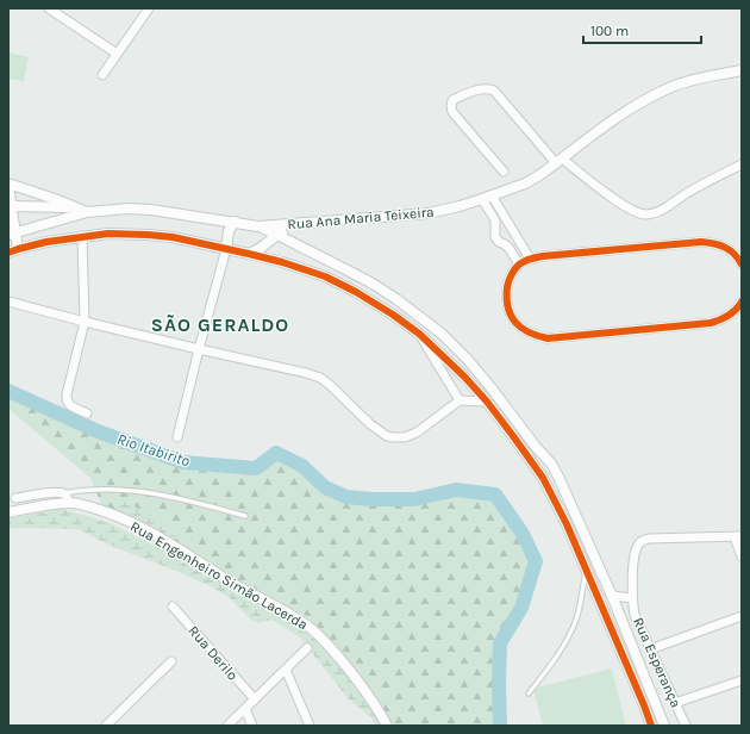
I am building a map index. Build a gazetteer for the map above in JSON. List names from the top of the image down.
{
  "streets": {
    "street": [
      "Rua Ana Maria Teixeira",
      "Rua Engenheiro Simão Lacerda",
      "Rua Derilo",
      "Rua Esperança"
    ]
  },
  "districts": ["SÃO GERALDO"],
  "water": ["Rio Itabirito"],
  "scale_bar": "100 m"
}
